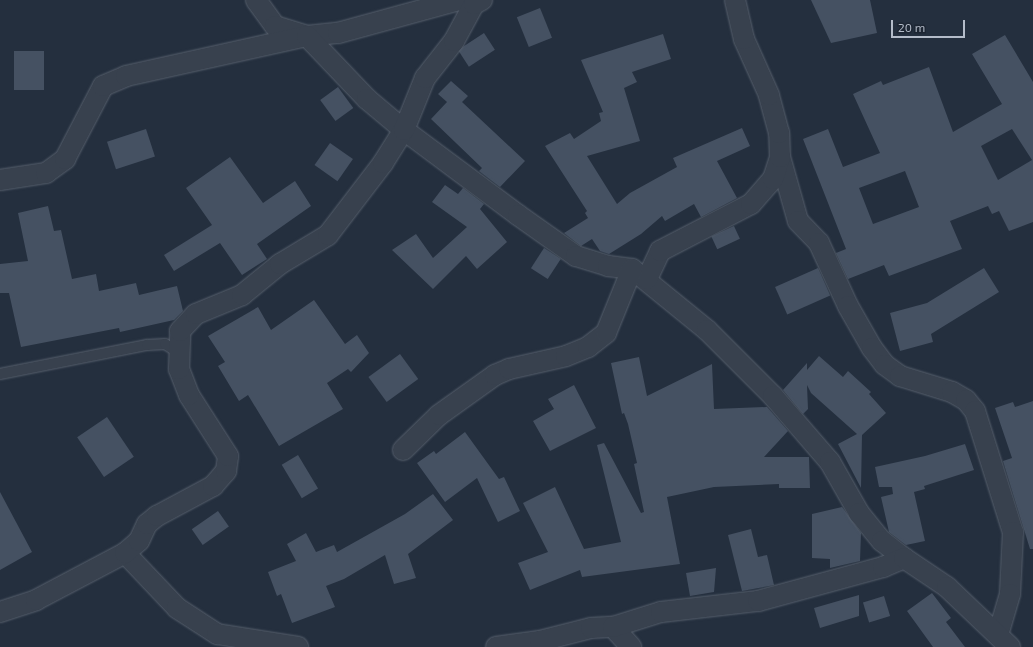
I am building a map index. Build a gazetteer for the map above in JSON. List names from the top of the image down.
{
  "scale_bar": "20 m"
}
